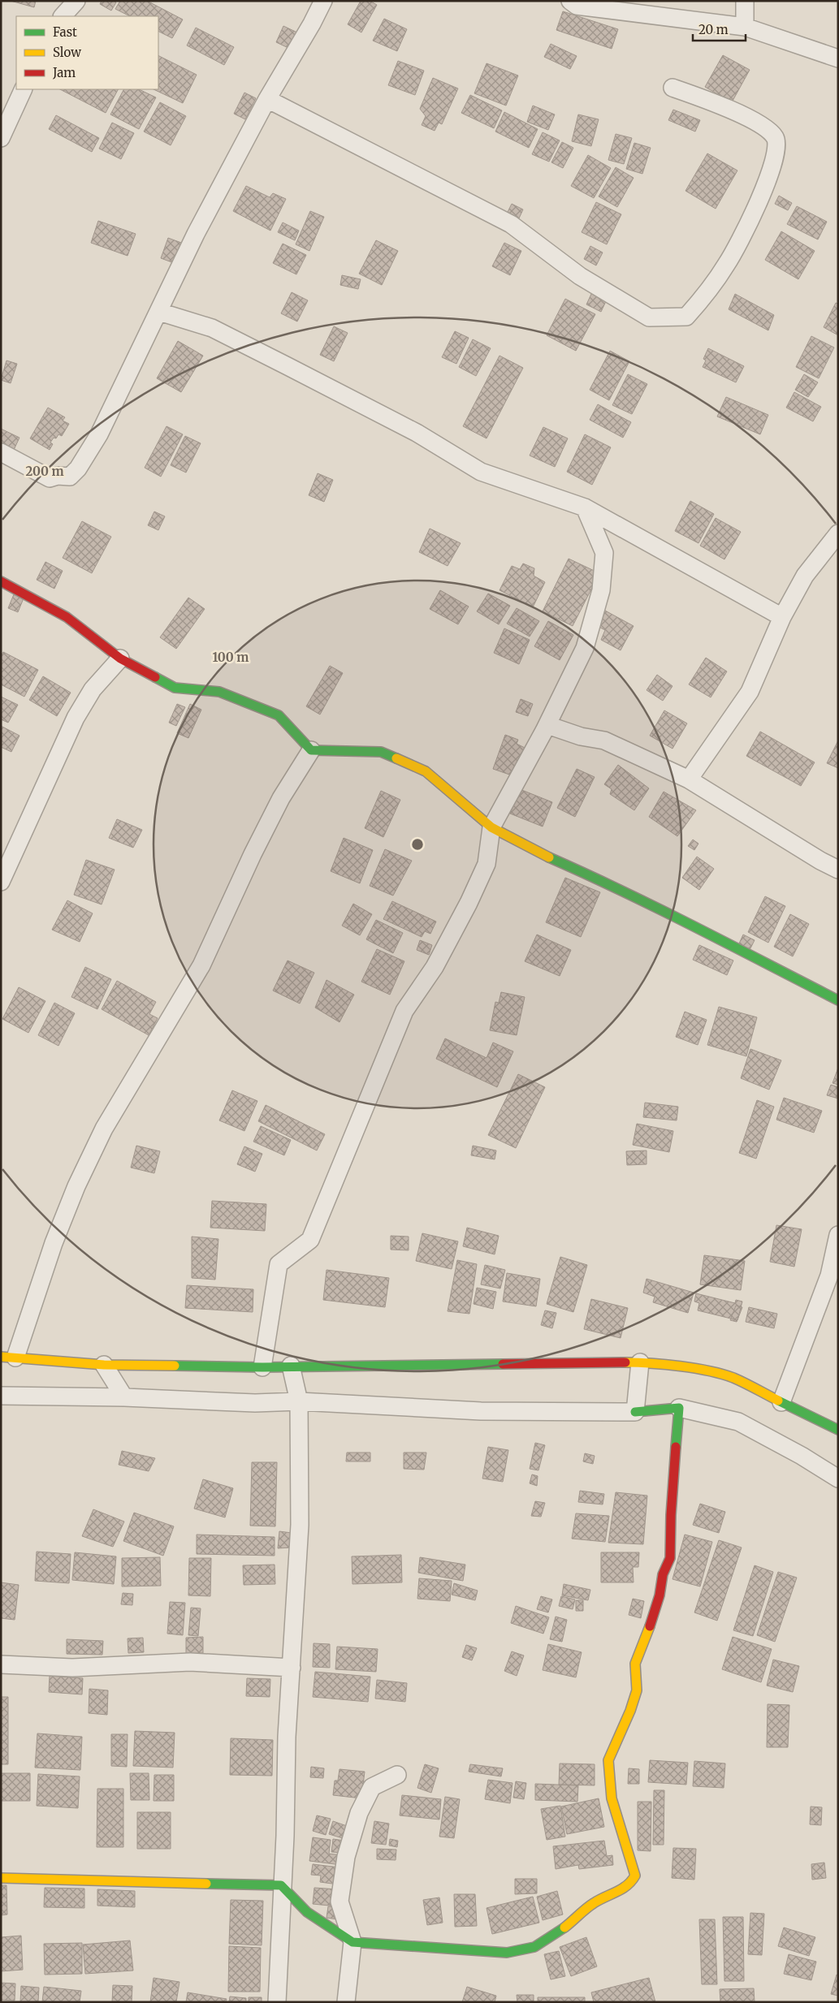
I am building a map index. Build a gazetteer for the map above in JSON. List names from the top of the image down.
{
  "legend": ["Fast", "Slow", "Jam"],
  "scale_bar": "20 m",
  "rings": ["200 m", "100 m"]
}
